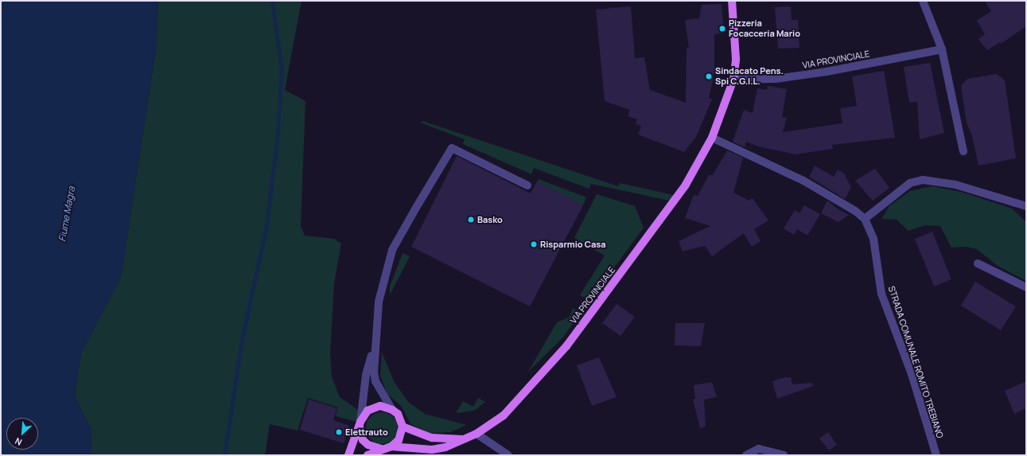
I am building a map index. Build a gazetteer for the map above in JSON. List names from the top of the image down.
{
  "streets": {
    "main road": ["VIA PROVINCIALE"],
    "street": ["STRADA COMUNALE ROMITO TREBIANO"]
  },
  "crossings": [
    ["VIA PROVINCIALE", "STRADA COMUNALE ROMITO TREBIANO"]
  ],
  "water": ["Fiume Magra"],
  "places": [
    "Pizzeria Focacceria Mario",
    "Sindacato Pens. Spi C.G.I.L.",
    "Basko",
    "Risparmio Casa",
    "Elettrauto"
  ],
  "north": "bottom left"
}
